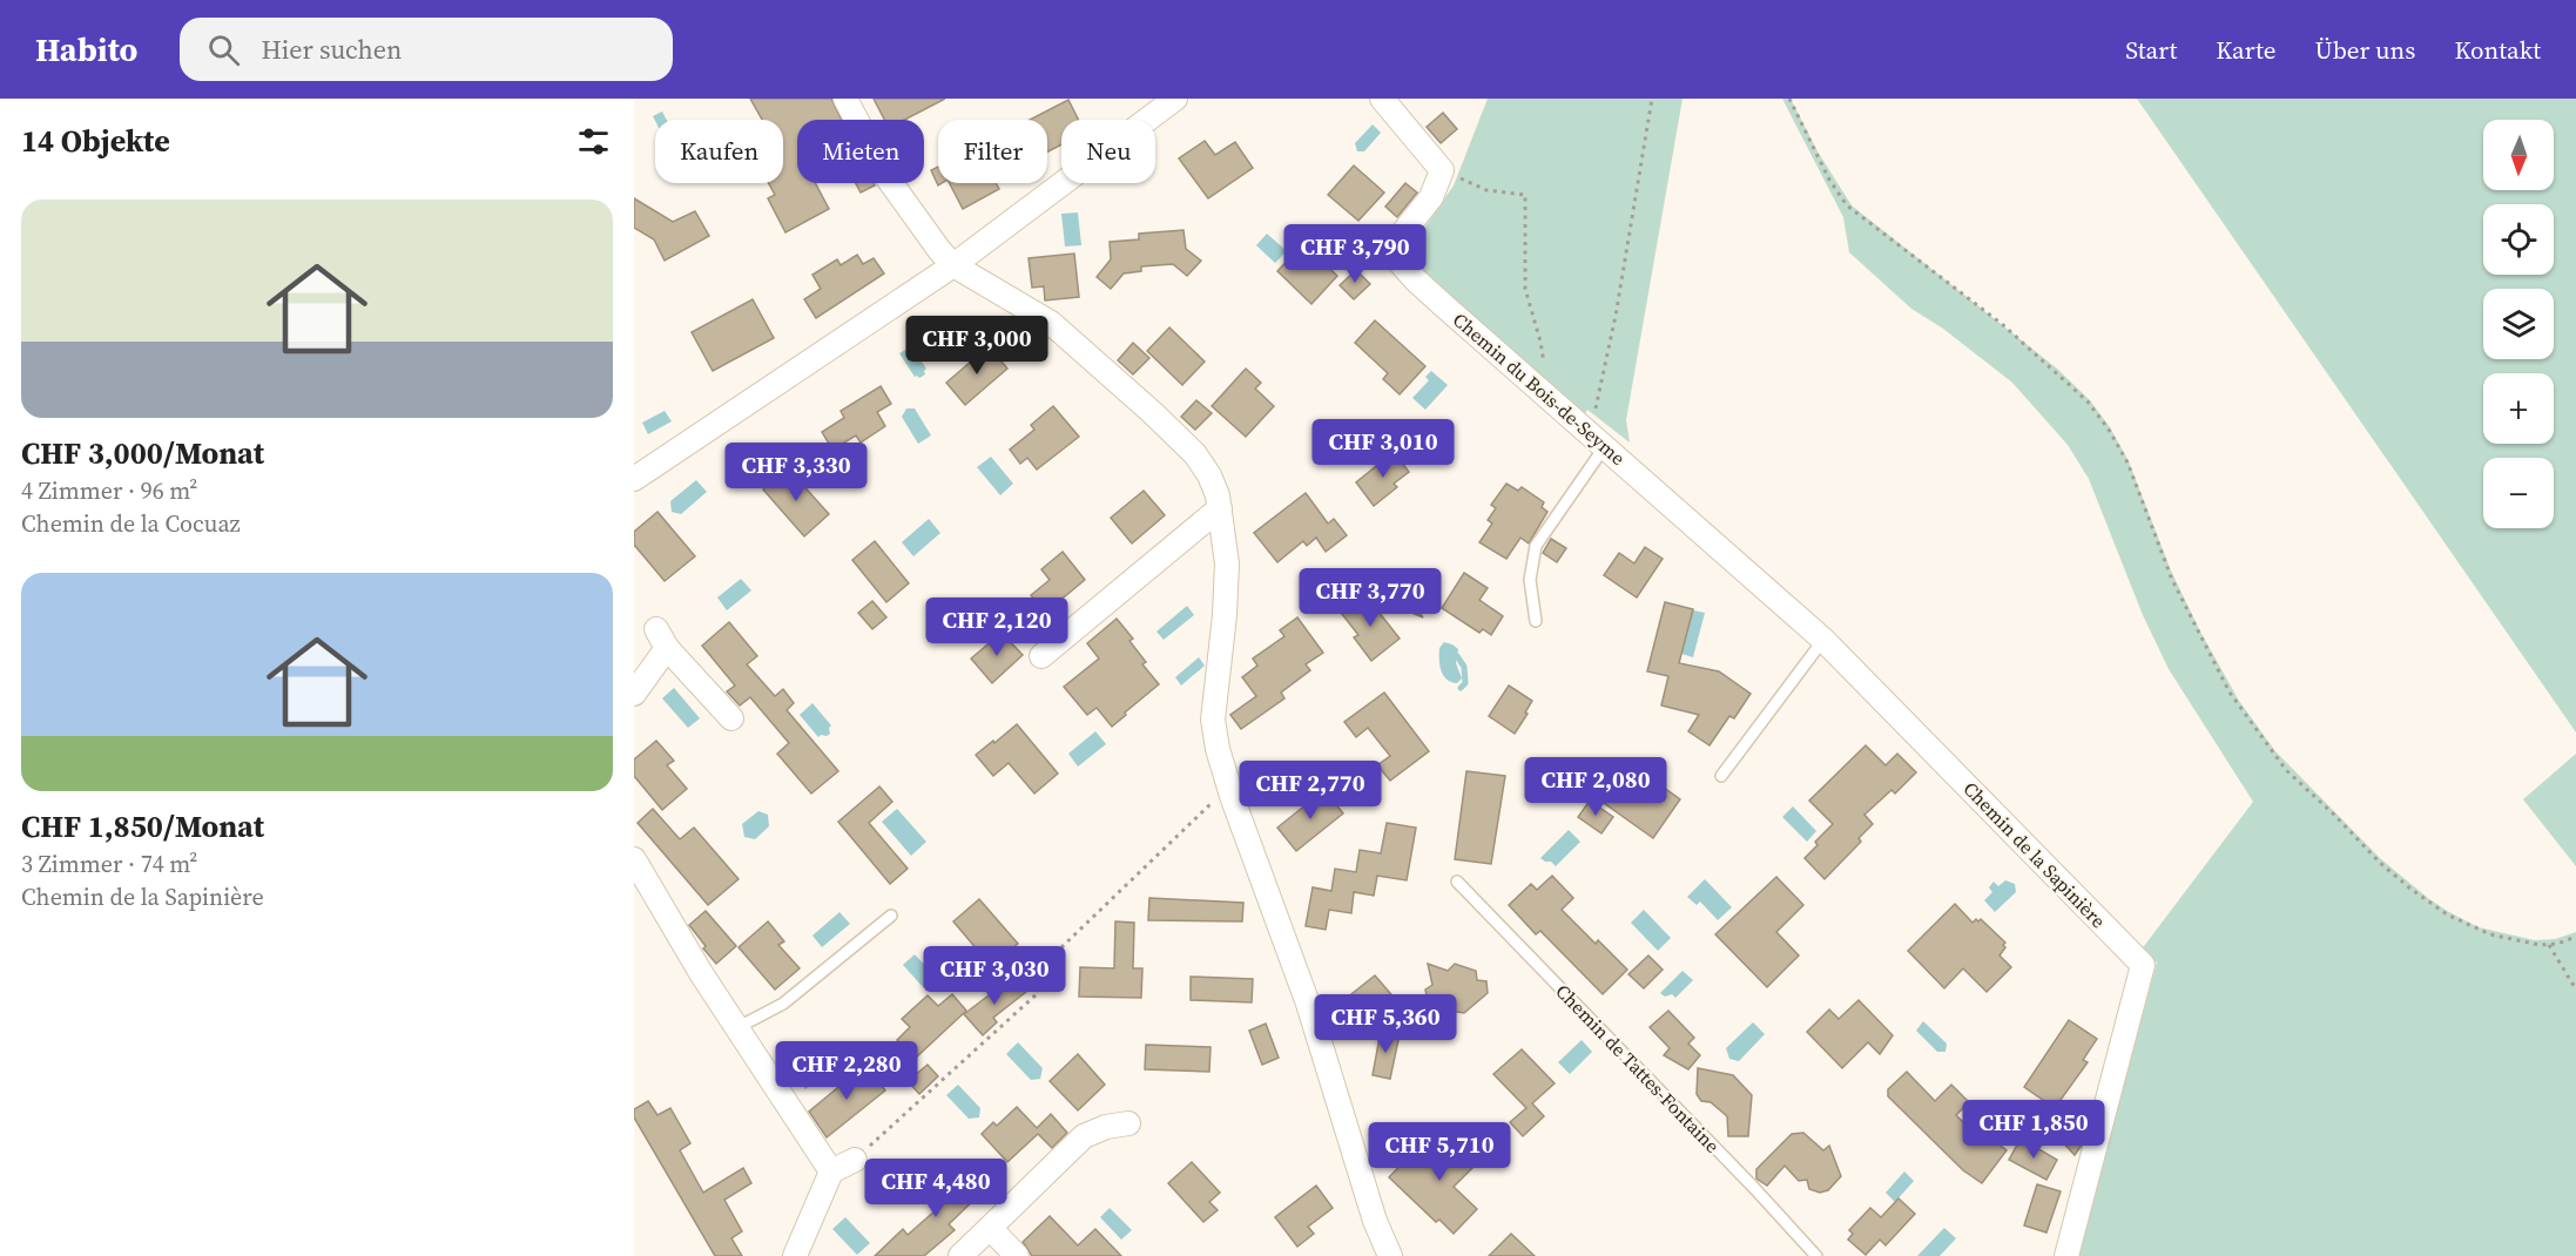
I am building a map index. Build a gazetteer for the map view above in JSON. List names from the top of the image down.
{
  "streets": {
    "street": ["Chemin du Bois-de-Seyme", "Chemin de la Sapinière"],
    "lane": ["Chemin de Tattes-Fontaine"]
  },
  "crossings": [
    ["Chemin du Bois-de-Seyme", "Chemin de la Sapinière"]
  ],
  "north": "bottom",
  "page": {
    "header": "Habito",
    "search": "Hier suchen",
    "nav": [
      "Start",
      "Karte",
      "Über uns",
      "Kontakt"
    ],
    "heading": "14 Objekte",
    "map_buttons": ["+", "−"],
    "chip": [
      "Kaufen",
      "Mieten",
      "Filter",
      "Neu"
    ],
    "list": [
      {
        "name": "CHF 3,000/Monat",
        "note": "4 Zimmer · 96 m² · Chemin de la Cocuaz"
      },
      {
        "name": "CHF 1,850/Monat",
        "note": "3 Zimmer · 74 m² · Chemin de la Sapinière"
      }
    ],
    "price": [
      "CHF 3,790",
      "CHF 3,000",
      "CHF 3,010",
      "CHF 3,330",
      "CHF 3,770",
      "CHF 2,120",
      "CHF 2,080",
      "CHF 2,770",
      "CHF 3,030",
      "CHF 5,360",
      "CHF 2,280",
      "CHF 1,850",
      "CHF 5,710",
      "CHF 4,480"
    ]
  }
}
